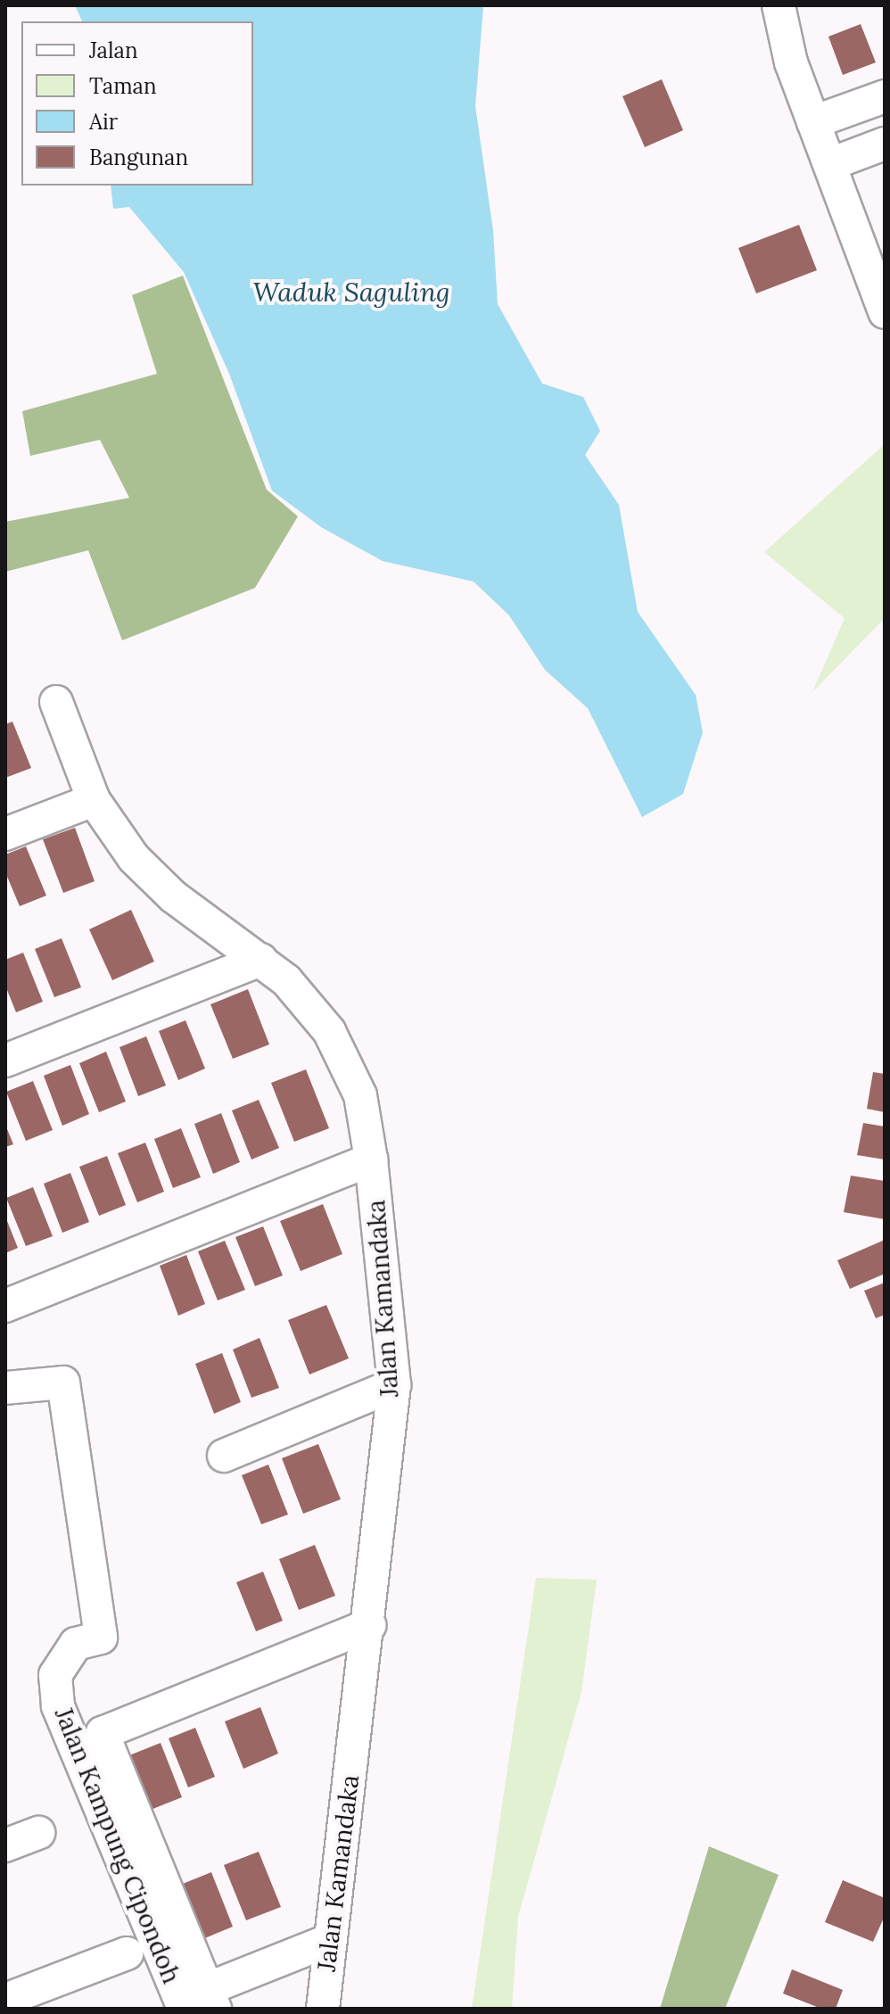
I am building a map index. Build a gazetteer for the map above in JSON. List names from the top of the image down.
{
  "streets": {
    "street": ["Jalan Kamandaka", "Jalan Kampung Cipondoh"]
  },
  "water": ["Waduk Saguling"],
  "legend": [
    "Jalan",
    "Taman",
    "Air",
    "Bangunan"
  ]
}
